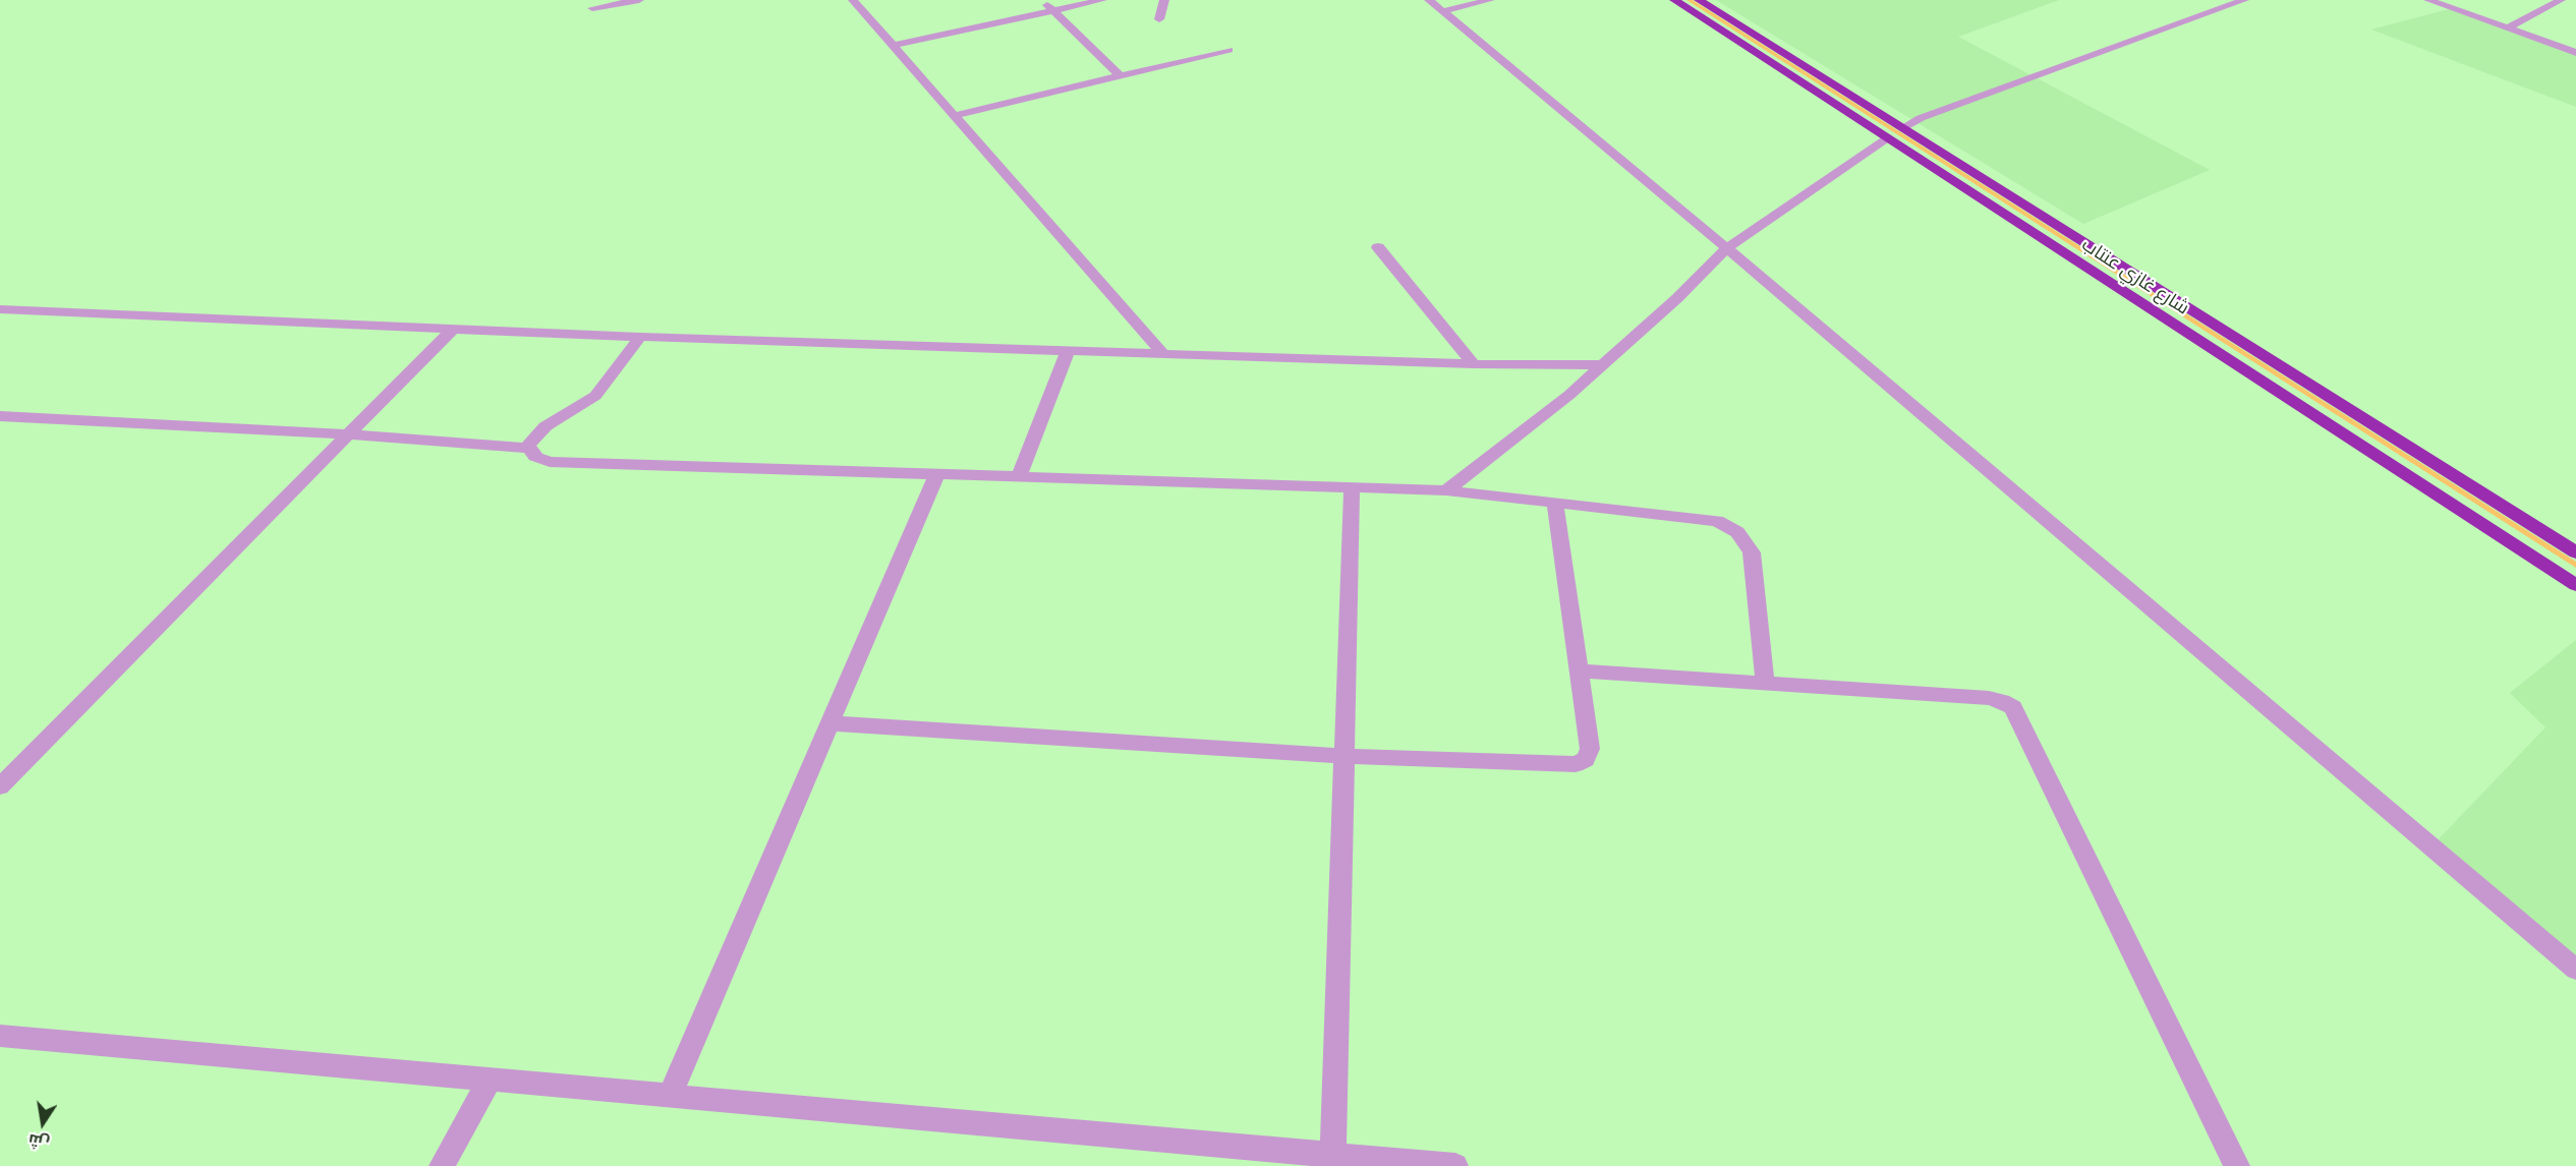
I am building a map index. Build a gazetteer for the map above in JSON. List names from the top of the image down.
{
  "streets": {
    "highway": ["شارع غازي عنتاب"]
  },
  "north": "bottom"
}
